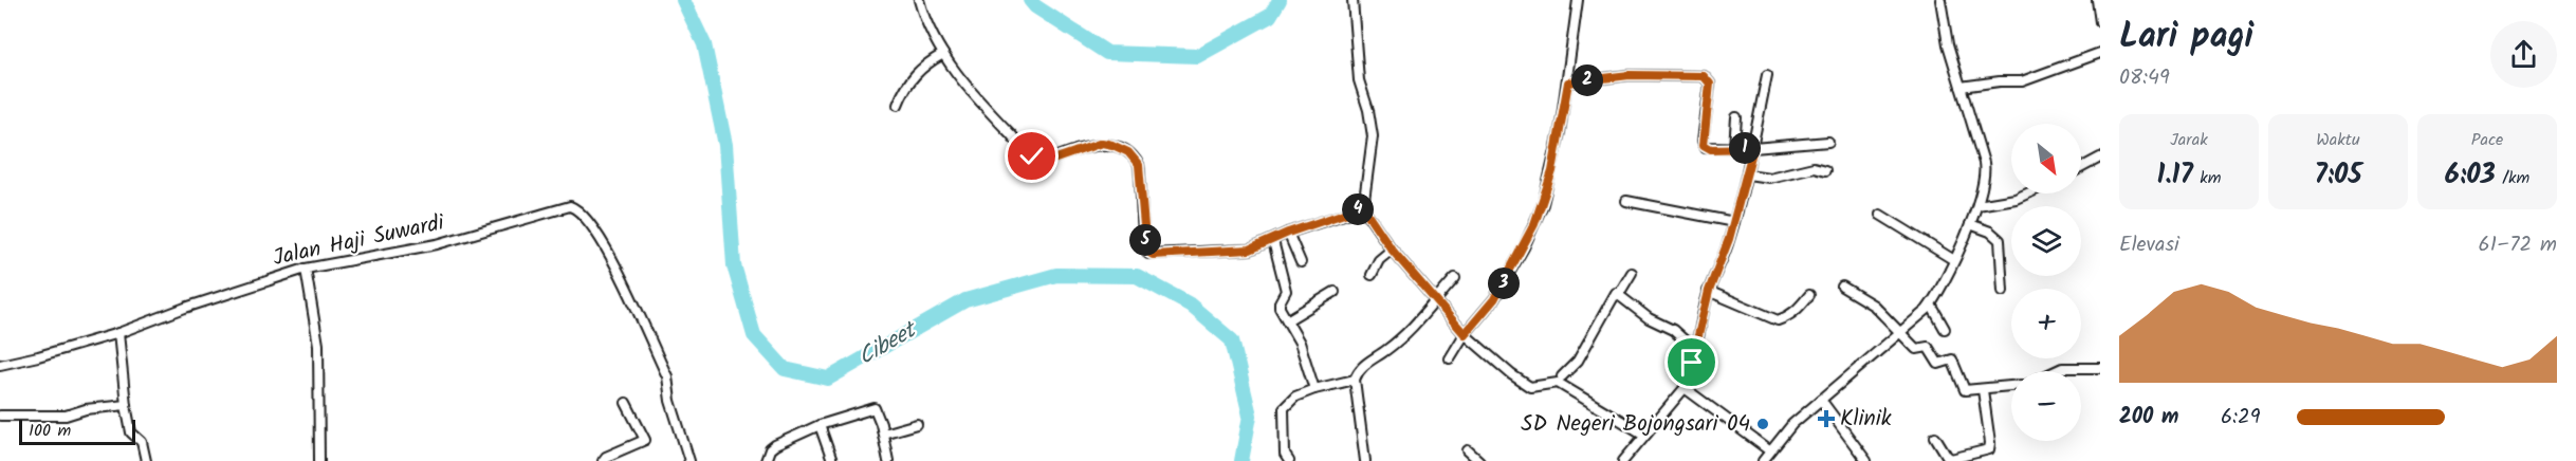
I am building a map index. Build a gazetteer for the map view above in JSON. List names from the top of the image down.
{
  "streets": {
    "street": ["Jalan Haji Suwardi"]
  },
  "water": ["Cibeet"],
  "places": {
    "health": ["Klinik"],
    "other": ["SD Negeri Bojongsari 04"]
  },
  "scale_bar": "100 m",
  "north": "bottom right",
  "page": {
    "heading": ["Lari pagi", "08:49"],
    "pins": [
      "2",
      "1",
      "4",
      "5",
      "3"
    ],
    "stats": [
      ["Jarak", "1.17 km"],
      ["Waktu", "7:05"],
      ["Pace", "6:03 /km"]
    ],
    "map_buttons": ["+", "−"],
    "chart": ["Elevasi", "61–72 m"],
    "list": [
      {
        "name": "200 m",
        "note": "6:29"
      }
    ],
    "scale": "100 m"
  }
}
